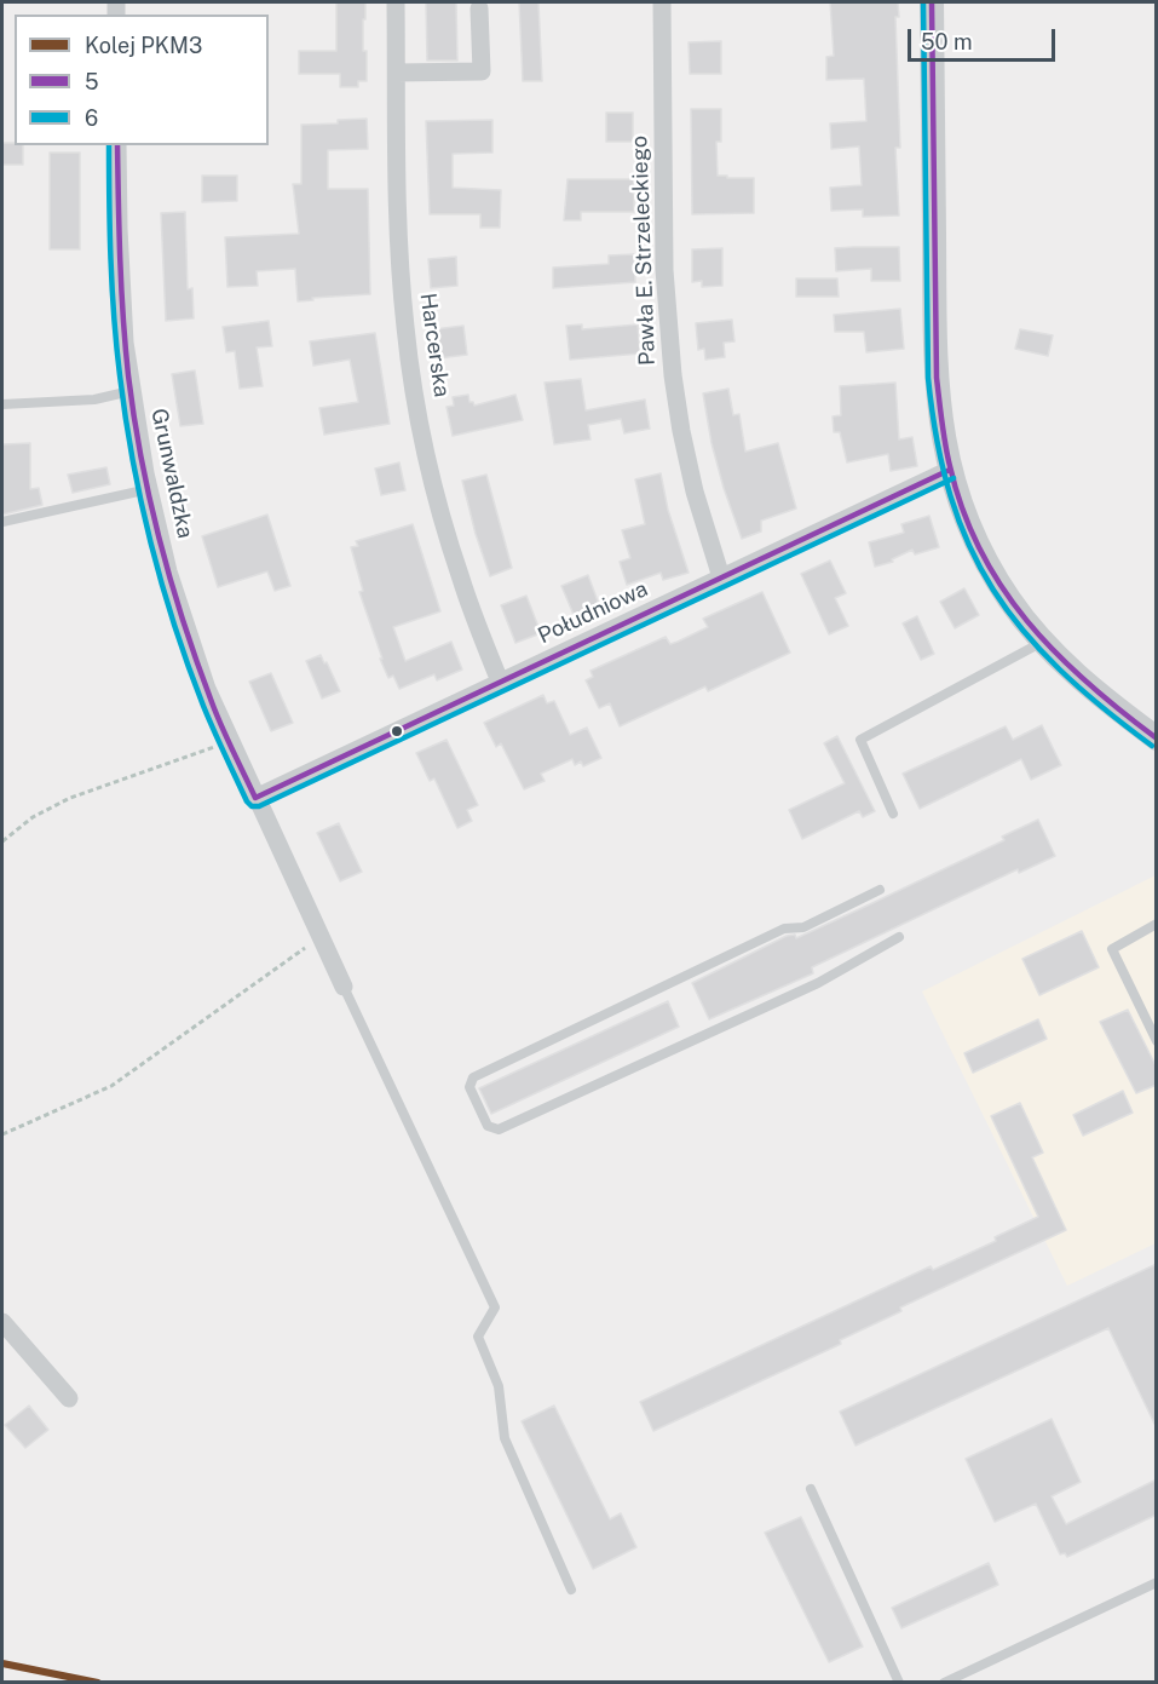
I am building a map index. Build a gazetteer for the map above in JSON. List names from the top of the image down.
{
  "streets": {
    "street": [
      "Pawła E. Strzeleckiego",
      "Harcerska",
      "Grunwaldzka",
      "Południowa"
    ]
  },
  "crossings": [
    ["Pawła E. Strzeleckiego", "Południowa"],
    ["Harcerska", "Południowa"],
    ["Grunwaldzka", "Południowa"]
  ],
  "lines": ["transit line 5", "transit line 6", "rail line PKM3"],
  "legend": ["Kolej PKM3", "5", "6"],
  "scale_bar": "50 m"
}
